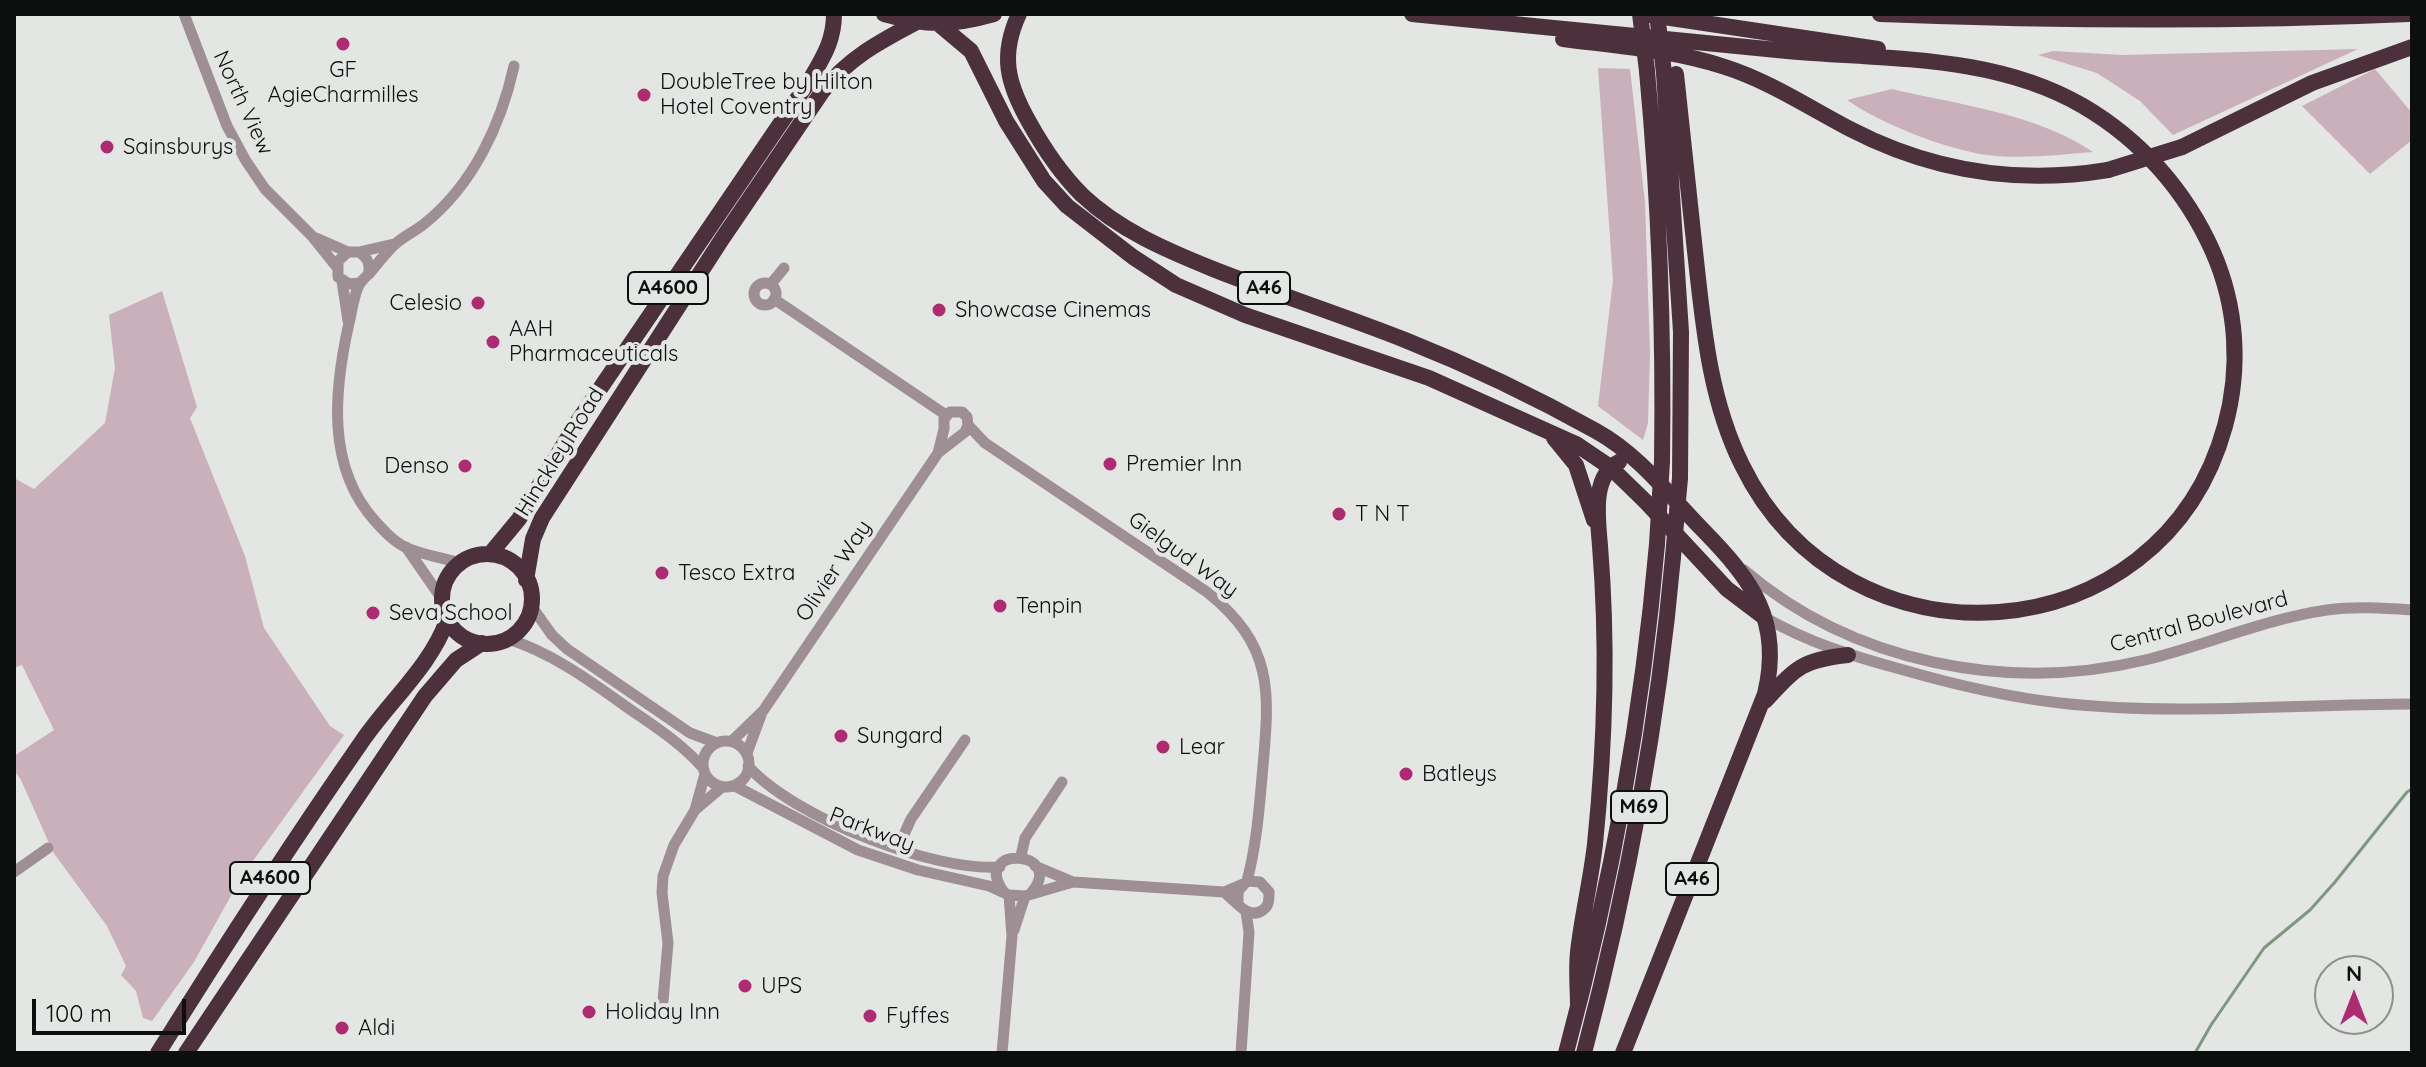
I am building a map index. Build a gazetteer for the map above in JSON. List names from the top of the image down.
{
  "streets": {
    "highway": [
      "A4600",
      "A46",
      "Hinckley Road",
      "M69"
    ],
    "street": [
      "North View",
      "Gielgud Way",
      "Olivier Way",
      "Central Boulevard",
      "Parkway"
    ]
  },
  "crossings": [
    ["A4600", "Hinckley Road"],
    ["A46", "Central Boulevard"],
    ["A46", "M69"],
    ["Gielgud Way", "Olivier Way"],
    ["Olivier Way", "Parkway"]
  ],
  "places": [
    "GF AgieCharmilles",
    "DoubleTree by Hilton Hotel Coventry",
    "Sainsburys",
    "Celesio",
    "Showcase Cinemas",
    "AAH Pharmaceuticals",
    "Premier Inn",
    "Denso",
    "T N T",
    "Tesco Extra",
    "Tenpin",
    "Seva School",
    "Sungard",
    "Lear",
    "Batleys",
    "UPS",
    "Holiday Inn",
    "Fyffes",
    "Aldi"
  ],
  "scale_bar": "100 m",
  "north": "top"
}
